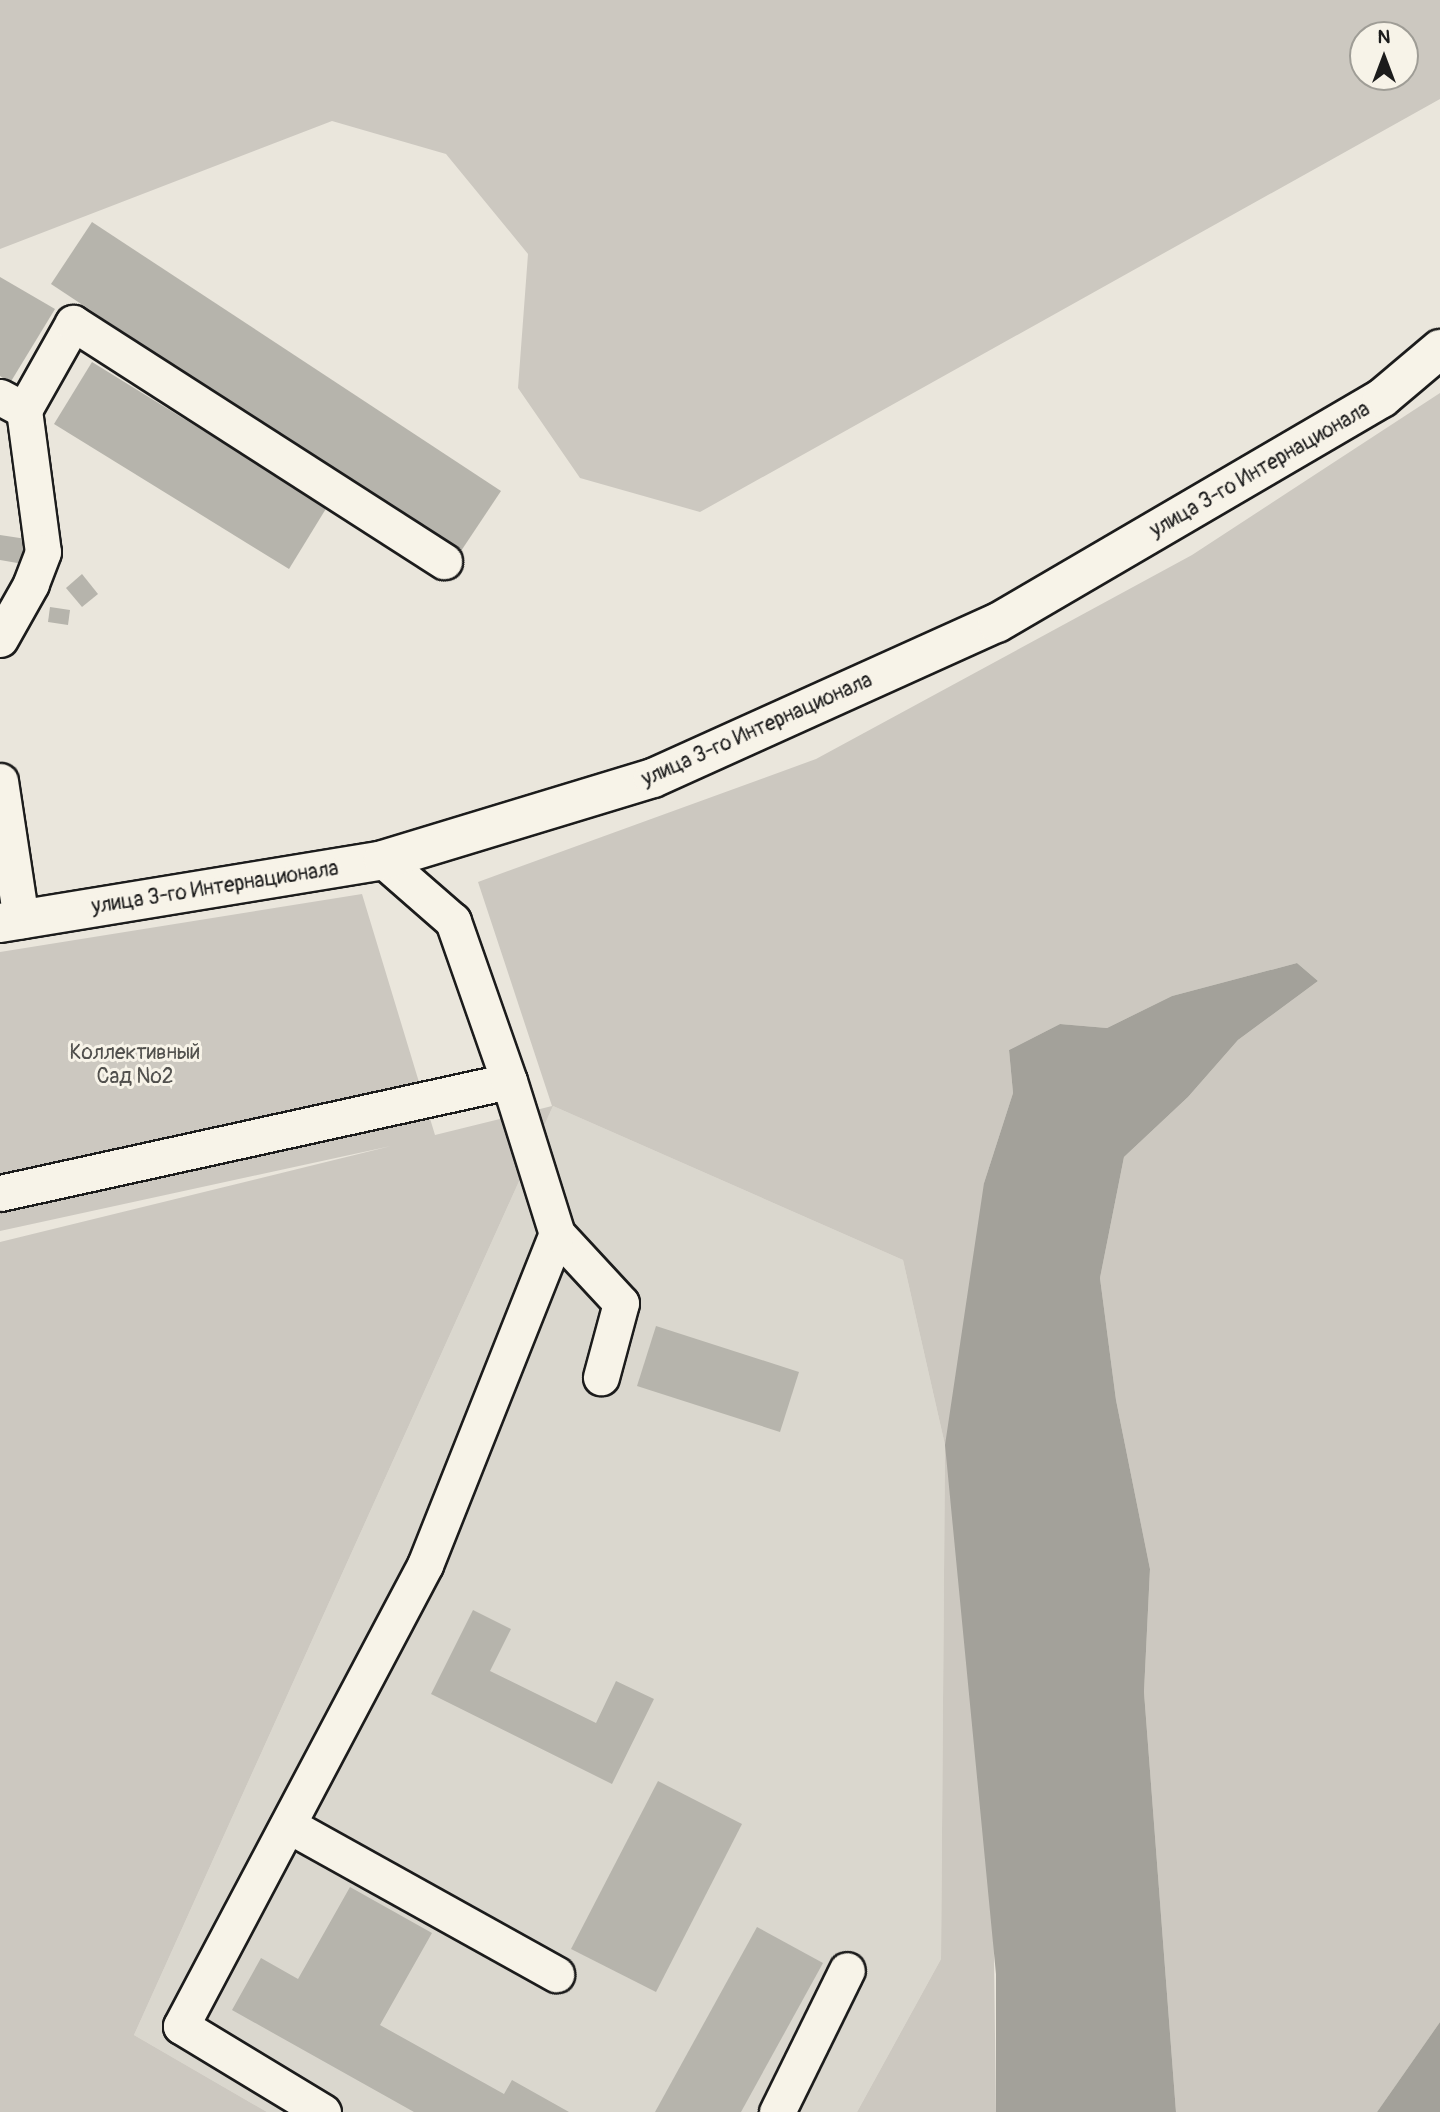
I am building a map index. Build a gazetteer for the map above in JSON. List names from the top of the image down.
{
  "streets": {
    "main road": ["улица 3-го Интернационала"]
  },
  "parks": ["Коллективный Сад №2"],
  "north": "top"
}
